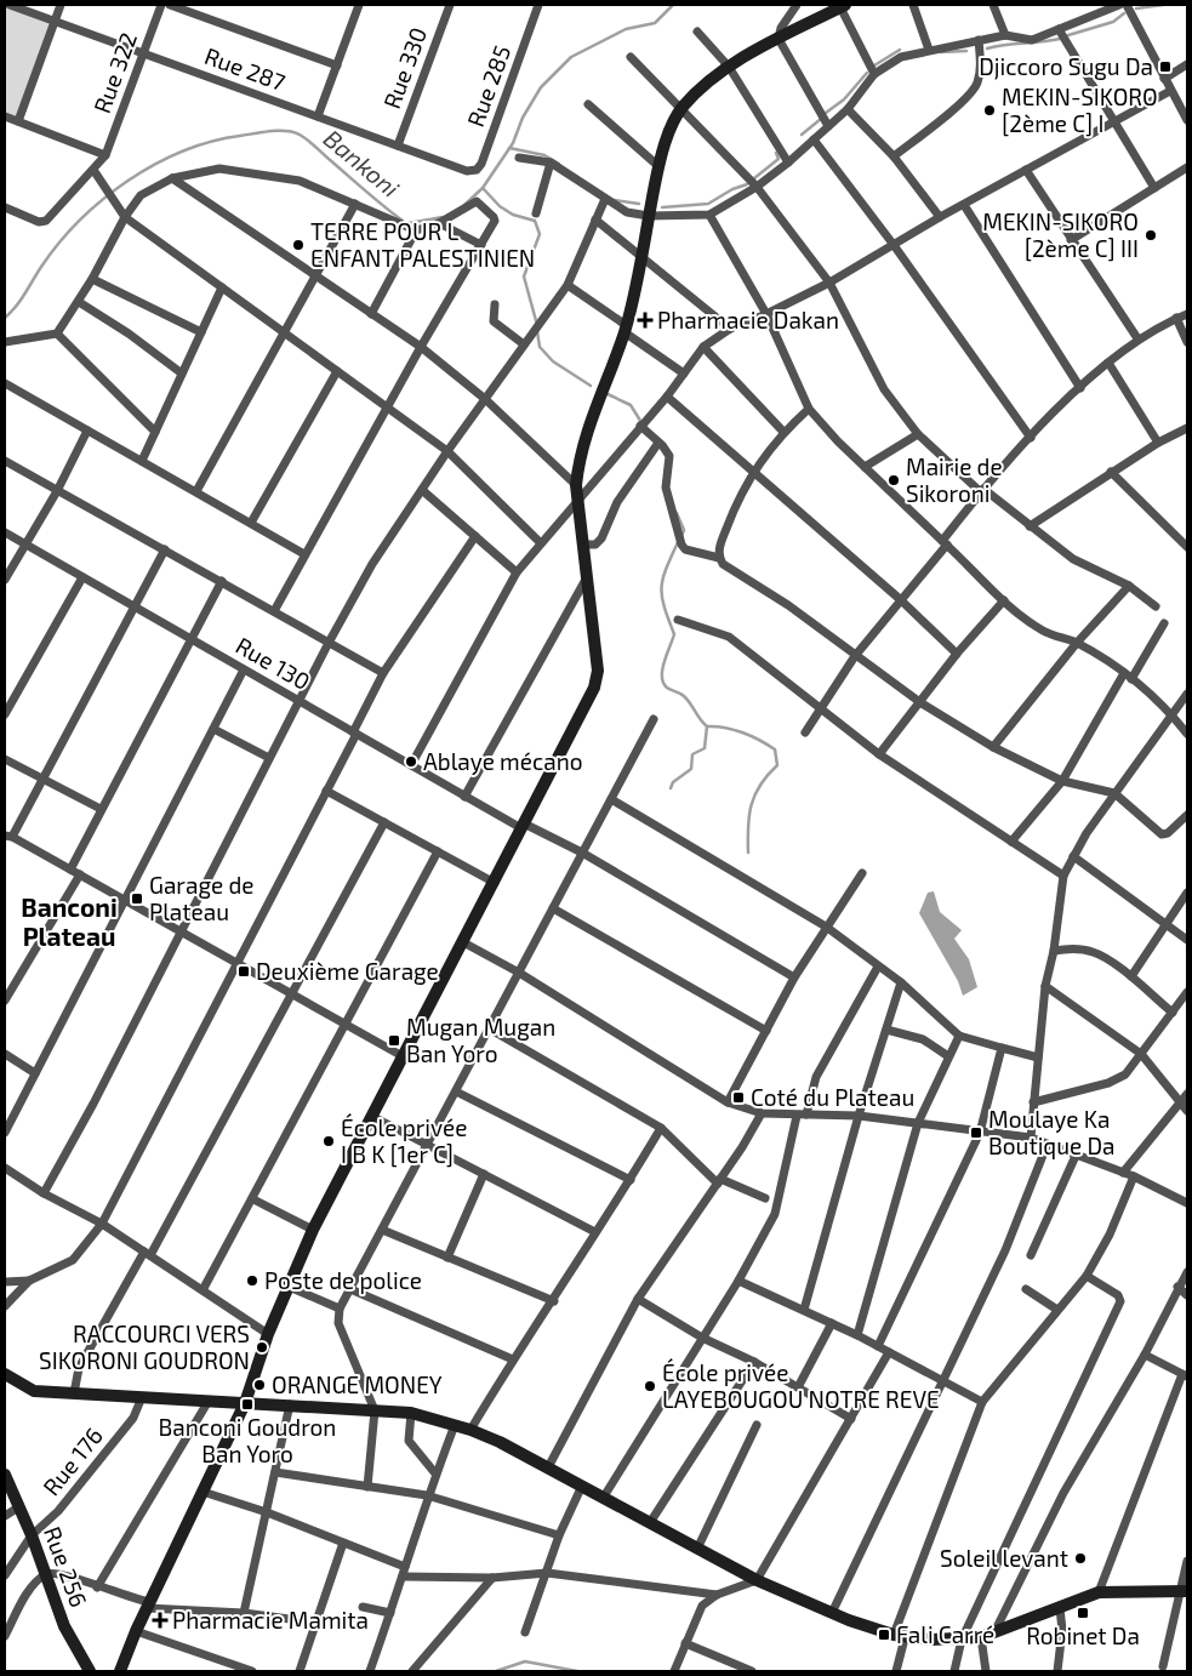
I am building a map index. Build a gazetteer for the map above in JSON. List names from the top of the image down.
{
  "streets": {
    "street": [
      "Rue 330",
      "Rue 287",
      "Rue 322",
      "Rue 285",
      "Rue 130",
      "Rue 176",
      "Rue 256"
    ]
  },
  "crossings": [
    ["Rue 330", "Rue 287"],
    ["Rue 287", "Rue 322"],
    ["Rue 287", "Rue 285"],
    ["Rue 176", "Rue 256"]
  ],
  "districts": ["Banconi Plateau"],
  "water": ["Bankoni"],
  "places": {
    "transit": [
      "Djiccoro Sugu Da",
      "Garage de Plateau",
      "Deuxième Garage",
      "Mugan Mugan Ban Yoro",
      "Coté du Plateau",
      "Moulaye Ka Boutique Da",
      "Banconi Goudron Ban Yoro",
      "Robinet Da",
      "Fali Carré"
    ],
    "other": [
      "MEKIN-SIKORO [2ème C] I",
      "MEKIN-SIKORO [2ème C] III",
      "TERRE POUR L ENFANT PALESTINIEN",
      "Mairie de Sikoroni",
      "Ablaye mécano",
      "École privée I B K [1er C]",
      "Poste de police",
      "RACCOURCI VERS SIKORONI GOUDRON",
      "ORANGE MONEY",
      "École privée LAYEBOUGOU NOTRE REVE",
      "Soleil levant"
    ],
    "health": ["Pharmacie Dakan", "Pharmacie Mamita"]
  }
}
